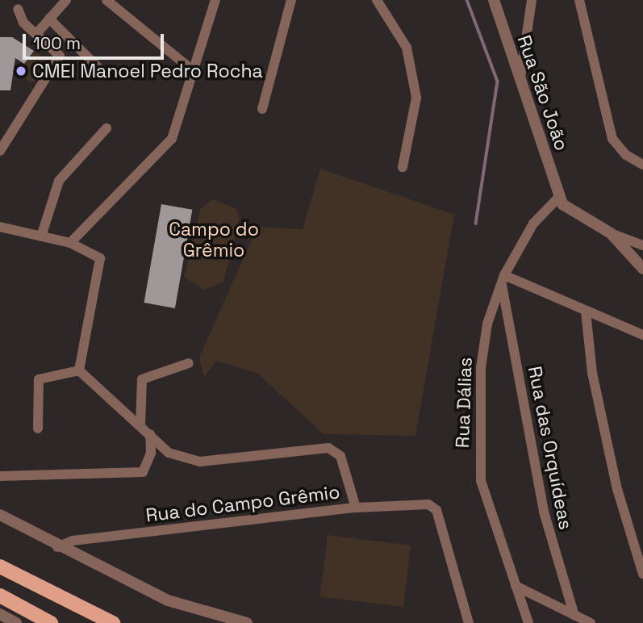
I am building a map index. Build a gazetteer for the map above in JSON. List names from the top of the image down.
{
  "streets": {
    "street": [
      "Rua São João",
      "Rua Dálias",
      "Rua das Orquídeas",
      "Rua do Campo Grêmio"
    ]
  },
  "crossings": [
    ["Rua São João", "Rua Dálias"],
    ["Rua Dálias", "Rua das Orquídeas"]
  ],
  "parks": ["Campo do Grêmio"],
  "places": ["CMEI Manoel Pedro Rocha"],
  "scale_bar": "100 m"
}
